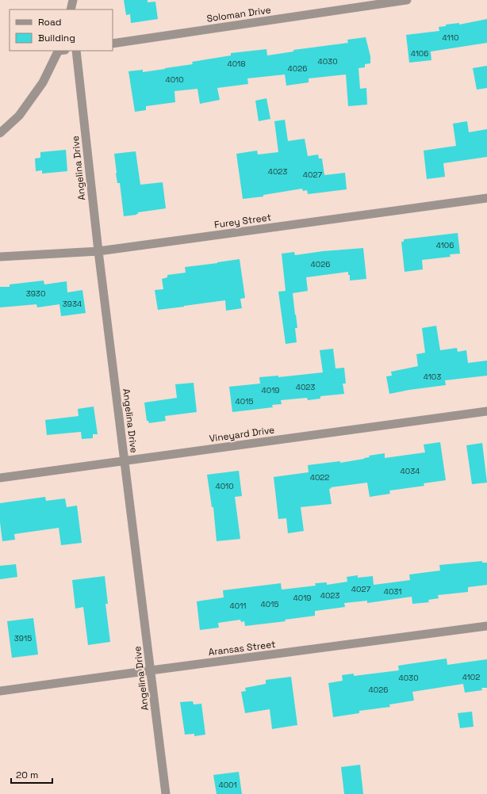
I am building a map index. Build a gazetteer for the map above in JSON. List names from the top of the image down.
{
  "streets": {
    "street": [
      "Soloman Drive",
      "Angelina Drive",
      "Furey Street",
      "Vineyard Drive",
      "Aransas Street"
    ]
  },
  "crossings": [
    ["Angelina Drive", "Furey Street"],
    ["Angelina Drive", "Vineyard Drive"],
    ["Angelina Drive", "Aransas Street"]
  ],
  "house_numbers": [
    "4110",
    "4106",
    "4030",
    "4018",
    "4026",
    "4010",
    "4023",
    "4027",
    "4106",
    "4026",
    "3930",
    "3934",
    "4103",
    "4023",
    "4019",
    "4015",
    "4034",
    "4022",
    "4010",
    "4027",
    "4031",
    "4023",
    "4019",
    "4015",
    "4011",
    "3915",
    "4102",
    "4030",
    "4026",
    "4001"
  ],
  "legend": ["Road", "Building"],
  "scale_bar": "20 m"
}
